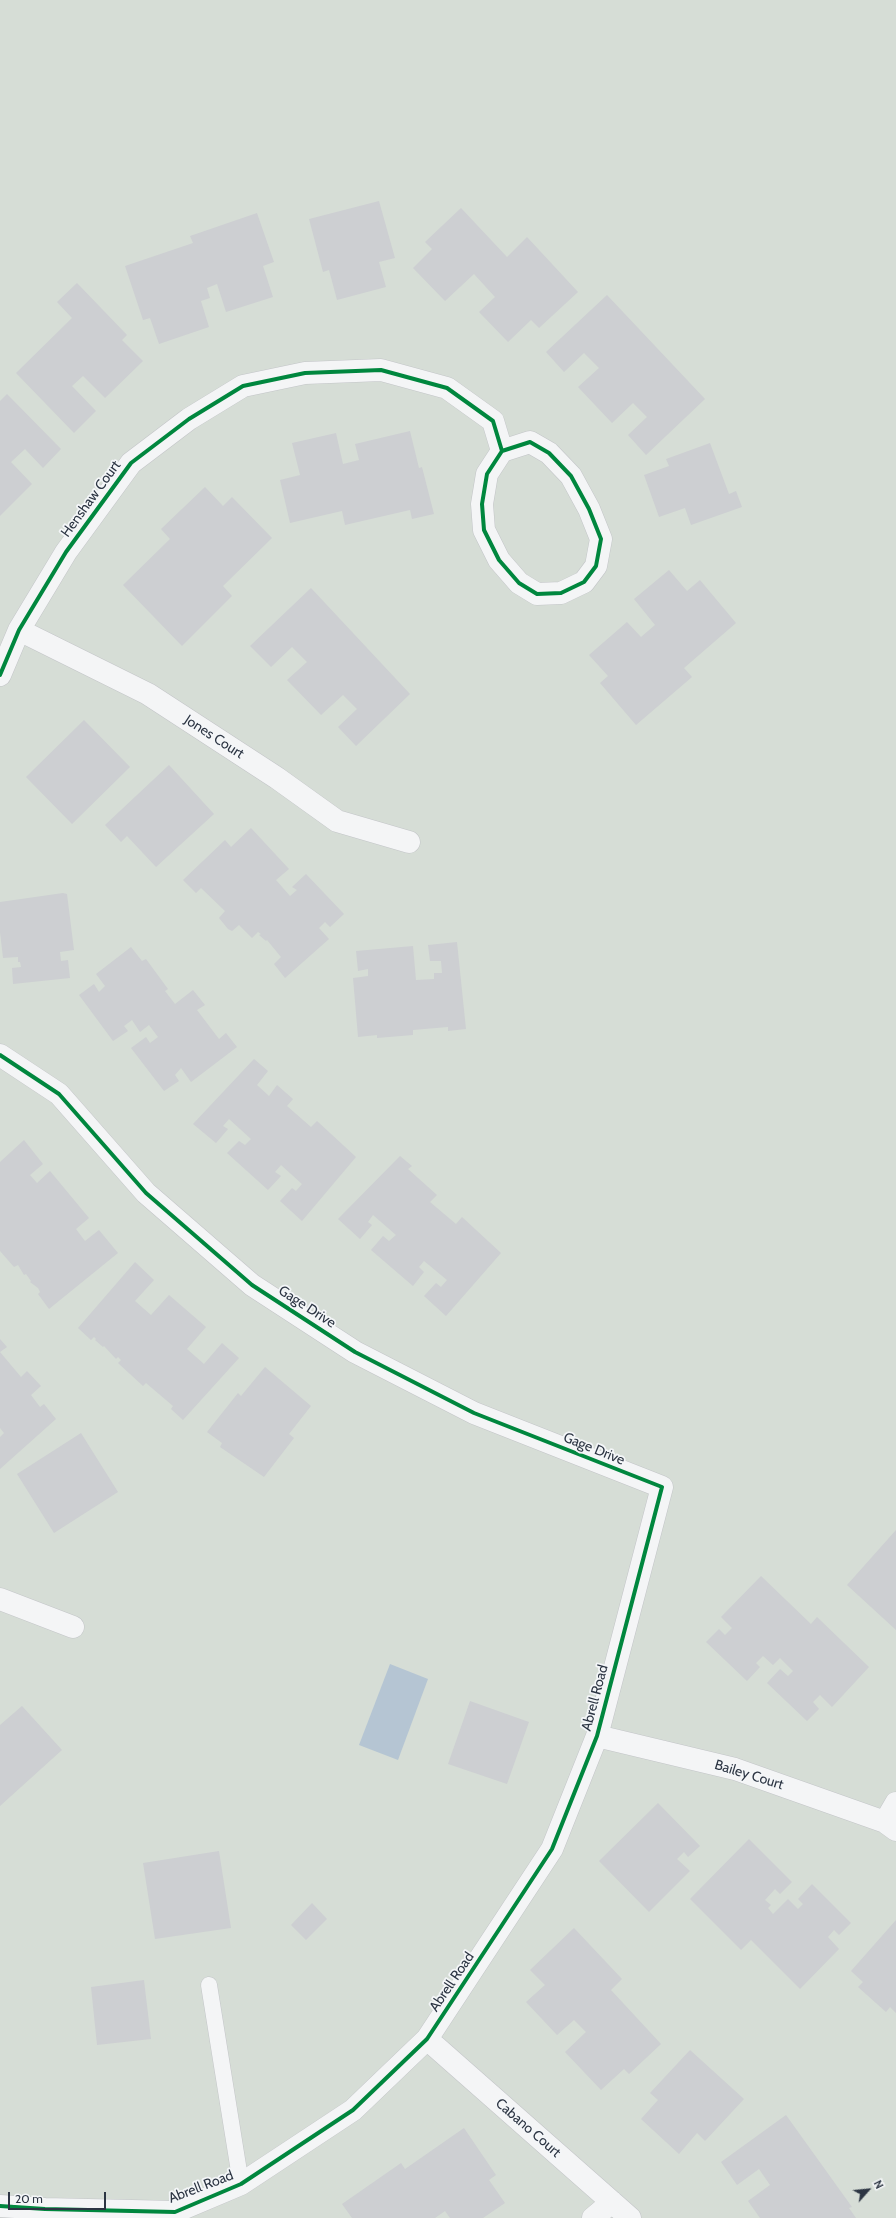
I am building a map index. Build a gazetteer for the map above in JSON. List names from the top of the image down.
{
  "streets": {
    "street": [
      "Henshaw Court",
      "Jones Court",
      "Gage Drive",
      "Abrell Road",
      "Bailey Court",
      "Cabano Court"
    ]
  },
  "crossings": [
    ["Henshaw Court", "Jones Court"],
    ["Gage Drive", "Abrell Road"],
    ["Abrell Road", "Bailey Court"],
    ["Abrell Road", "Cabano Court"]
  ],
  "scale_bar": "20 m",
  "north": "top right"
}
